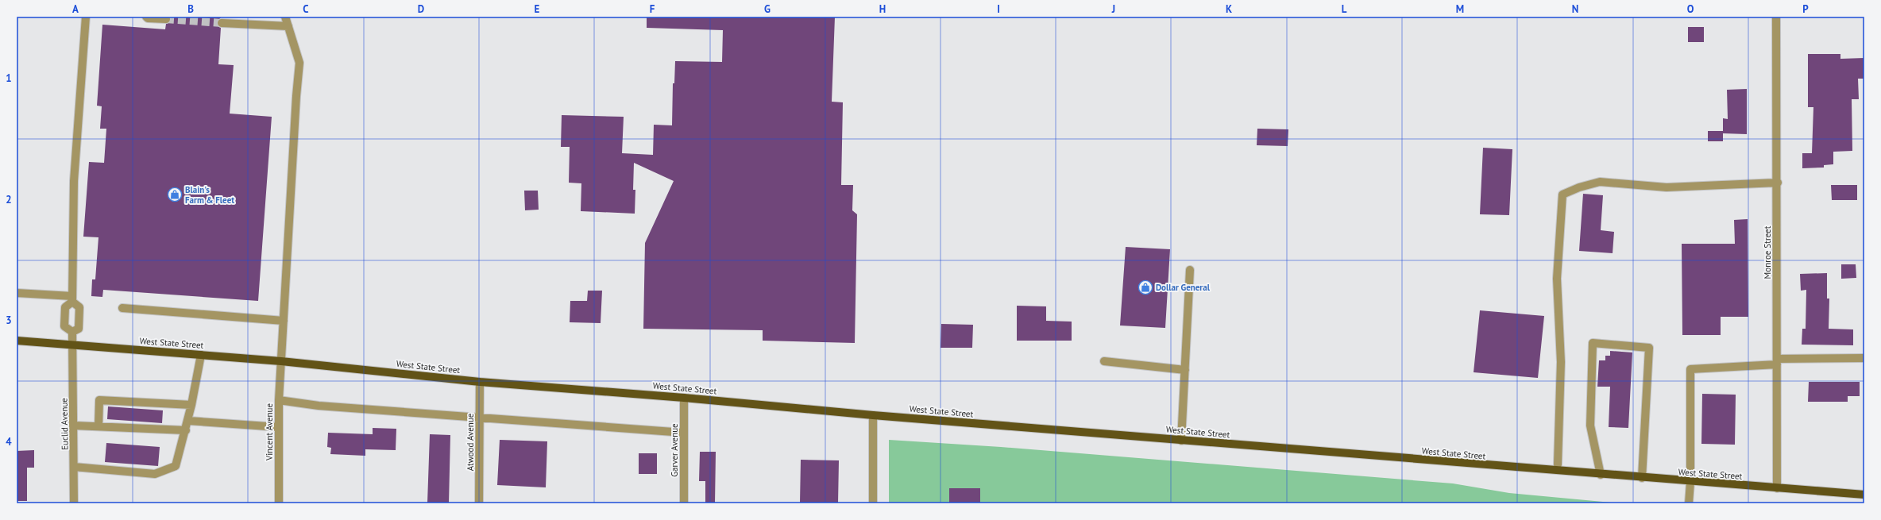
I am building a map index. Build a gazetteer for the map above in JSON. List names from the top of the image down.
{
  "streets": {
    "main road": ["West State Street"],
    "street": [
      "Monroe Street",
      "Euclid Avenue",
      "Vincent Avenue",
      "Atwood Avenue",
      "Garver Avenue"
    ]
  },
  "crossings": [
    ["Monroe Street", "West State Street"],
    ["West State Street", "Euclid Avenue"],
    ["West State Street", "Vincent Avenue"],
    ["West State Street", "Atwood Avenue"],
    ["West State Street", "Garver Avenue"]
  ],
  "places": {
    "shop": ["Blain's Farm & Fleet", "Dollar General"]
  },
  "grid": {
    "columns": [
      "A",
      "B",
      "C",
      "D",
      "E",
      "F",
      "G",
      "H",
      "I",
      "J",
      "K",
      "L",
      "M",
      "N",
      "O",
      "P"
    ],
    "rows": [
      "1",
      "2",
      "3",
      "4"
    ]
  }
}
